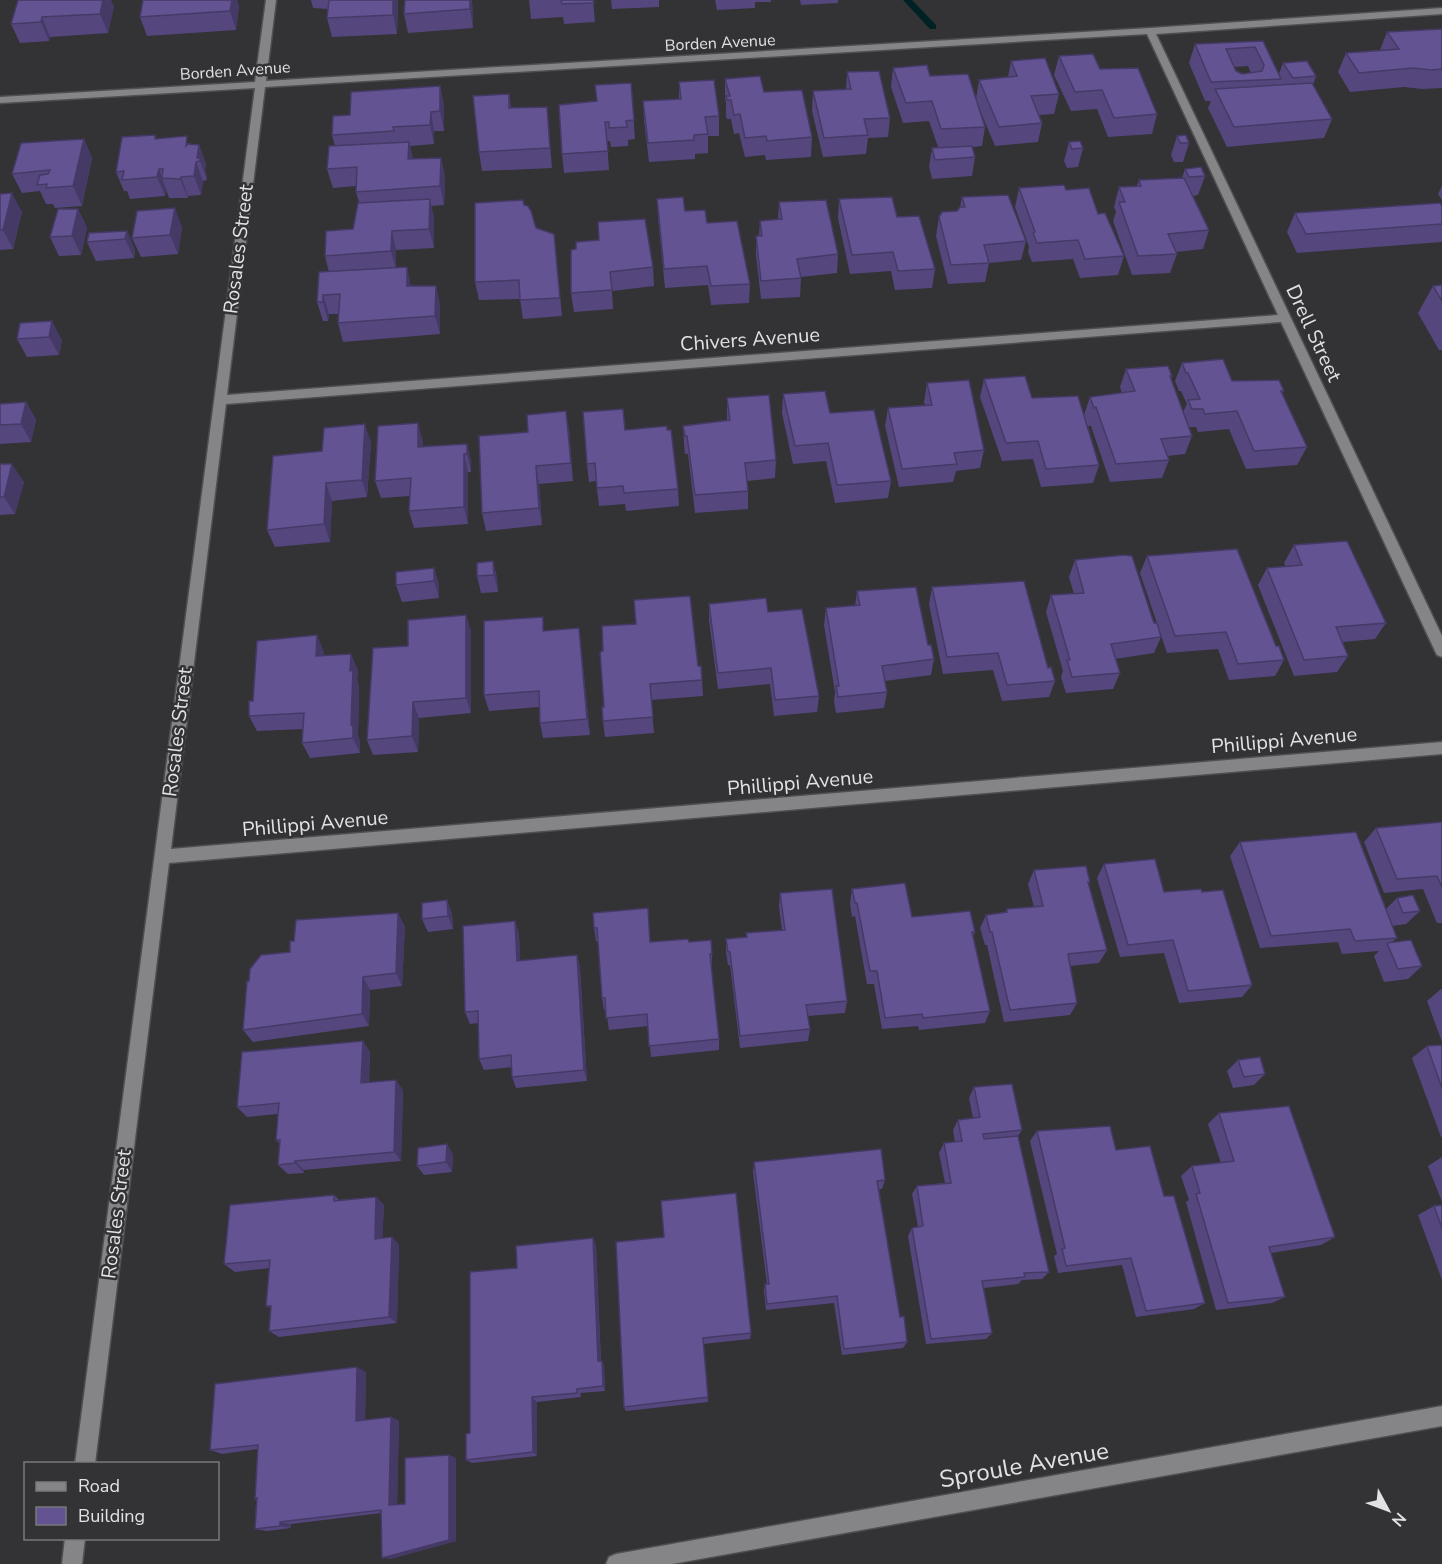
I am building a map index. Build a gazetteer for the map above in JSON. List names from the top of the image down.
{
  "streets": {
    "street": [
      "Borden Avenue",
      "Rosales Street",
      "Drell Street",
      "Chivers Avenue",
      "Phillippi Avenue",
      "Sproule Avenue"
    ]
  },
  "crossings": [
    ["Borden Avenue", "Rosales Street"],
    ["Borden Avenue", "Drell Street"],
    ["Rosales Street", "Chivers Avenue"],
    ["Rosales Street", "Phillippi Avenue"],
    ["Drell Street", "Chivers Avenue"]
  ],
  "legend": ["Road", "Building"],
  "north": "bottom right"
}
